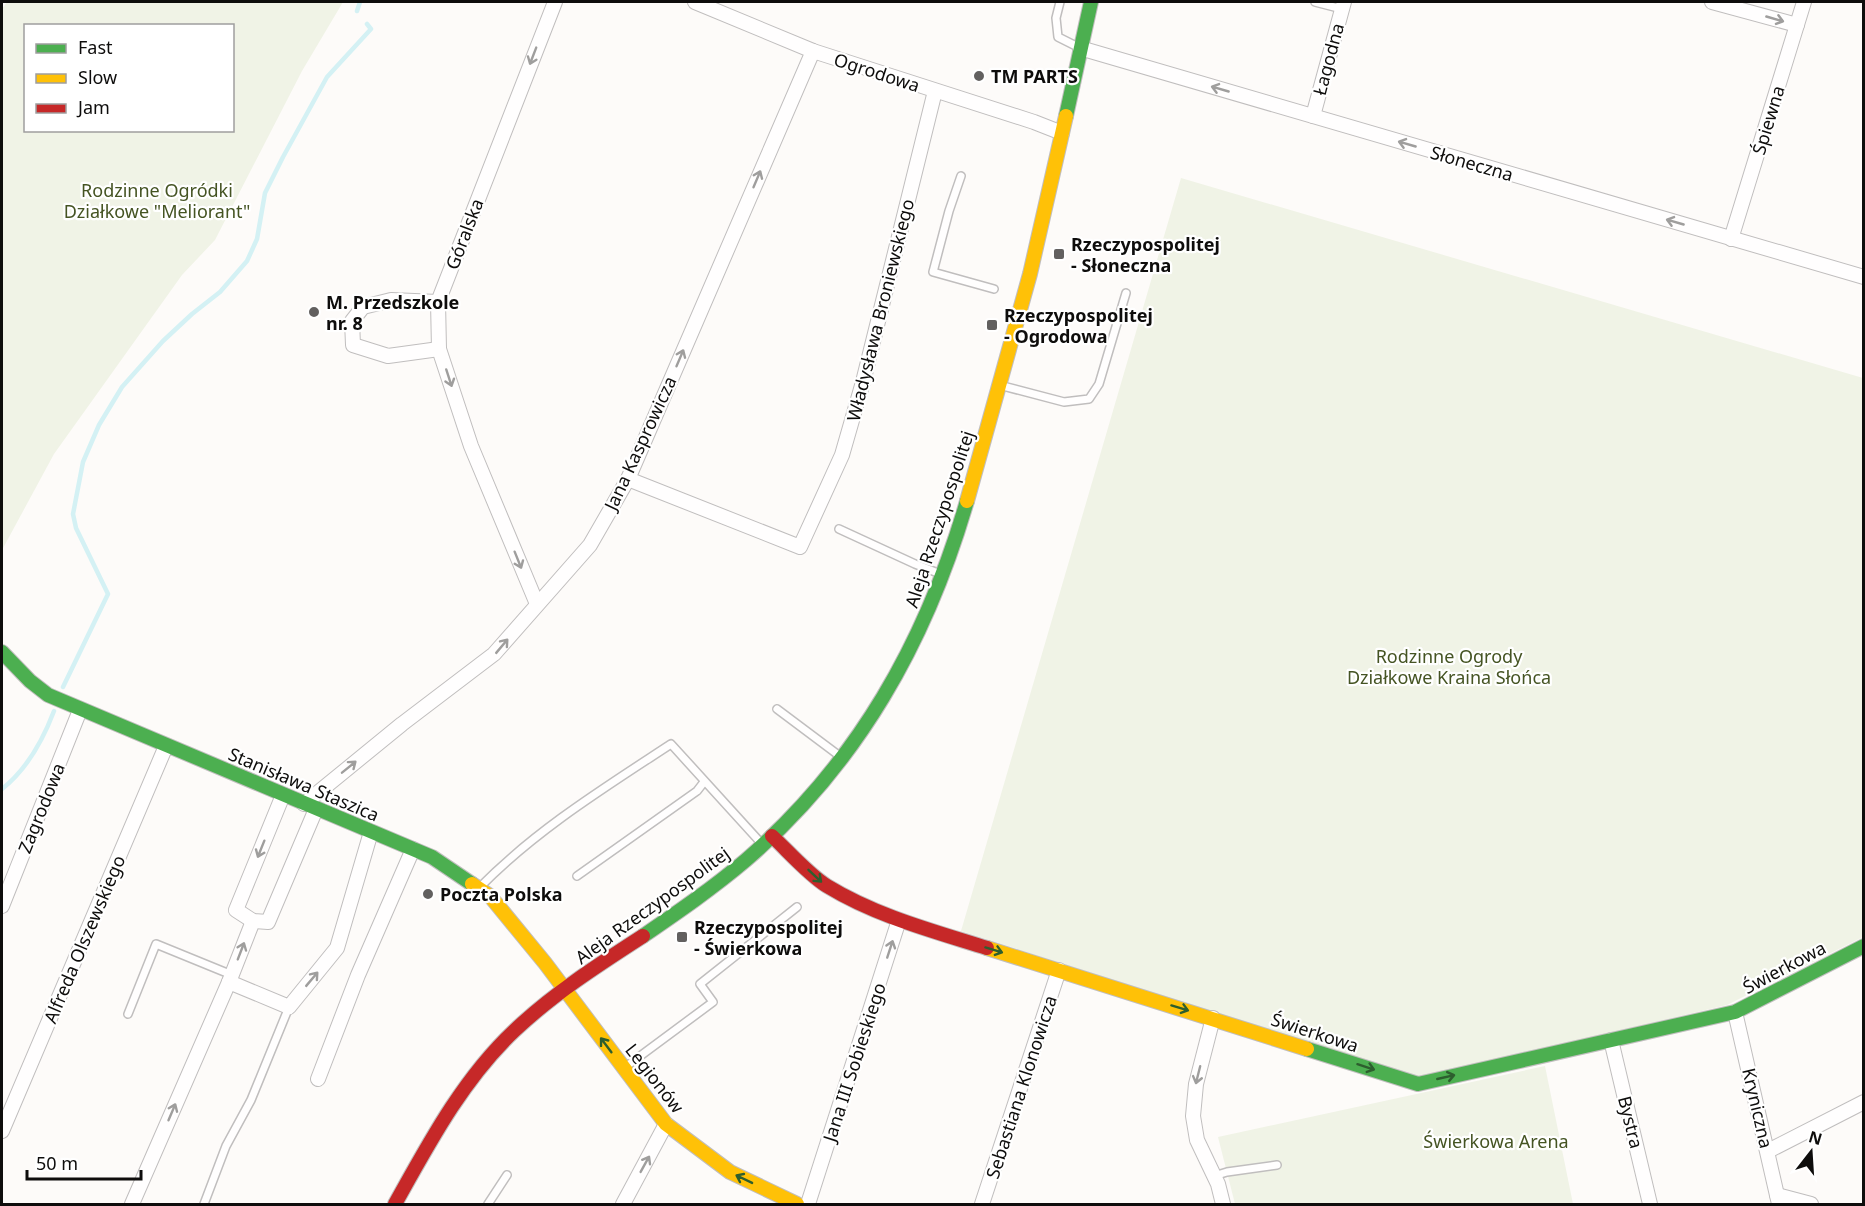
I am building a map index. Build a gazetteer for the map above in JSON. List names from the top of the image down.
{
  "streets": {
    "street": [
      "Łagodna",
      "Ogrodowa",
      "Śpiewna",
      "Słoneczna",
      "Góralska",
      "Władysława Broniewskiego",
      "Jana Kasprowicza",
      "Aleja Rzeczypospolitej",
      "Stanisława Staszica",
      "Zagrodowa",
      "Alfreda Olszewskiego",
      "Świerkowa",
      "Jana III Sobieskiego",
      "Legionów",
      "Sebastiana Klonowicza",
      "Kryniczna",
      "Bystra"
    ]
  },
  "crossings": [
    ["Łagodna", "Słoneczna"],
    ["Ogrodowa", "Władysława Broniewskiego"],
    ["Ogrodowa", "Jana Kasprowicza"],
    ["Ogrodowa", "Aleja Rzeczypospolitej"],
    ["Śpiewna", "Słoneczna"],
    ["Słoneczna", "Aleja Rzeczypospolitej"],
    ["Góralska", "Jana Kasprowicza"],
    ["Władysława Broniewskiego", "Jana Kasprowicza"],
    ["Jana Kasprowicza", "Stanisława Staszica"],
    ["Aleja Rzeczypospolitej", "Stanisława Staszica"],
    ["Aleja Rzeczypospolitej", "Świerkowa"],
    ["Aleja Rzeczypospolitej", "Legionów"],
    ["Stanisława Staszica", "Zagrodowa"],
    ["Stanisława Staszica", "Alfreda Olszewskiego"],
    ["Stanisława Staszica", "Legionów"],
    ["Świerkowa", "Jana III Sobieskiego"],
    ["Świerkowa", "Sebastiana Klonowicza"],
    ["Świerkowa", "Kryniczna"],
    ["Świerkowa", "Bystra"]
  ],
  "one_way": [
    "Słoneczna",
    "Góralska",
    "Jana Kasprowicza",
    "Świerkowa",
    "Jana III Sobieskiego",
    "Legionów"
  ],
  "parks": ["Rodzinne Ogródki Działkowe \"Meliorant\"", "Rodzinne Ogrody Działkowe Kraina Słońca", "Świerkowa Arena"],
  "places": {
    "other": ["TM PARTS", "M. Przedszkole nr. 8", "Poczta Polska"],
    "transit": ["Rzeczypospolitej - Słoneczna", "Rzeczypospolitej - Ogrodowa", "Rzeczypospolitej - Świerkowa"]
  },
  "legend": ["Fast", "Slow", "Jam"],
  "scale_bar": "50 m",
  "north": "top"
}
